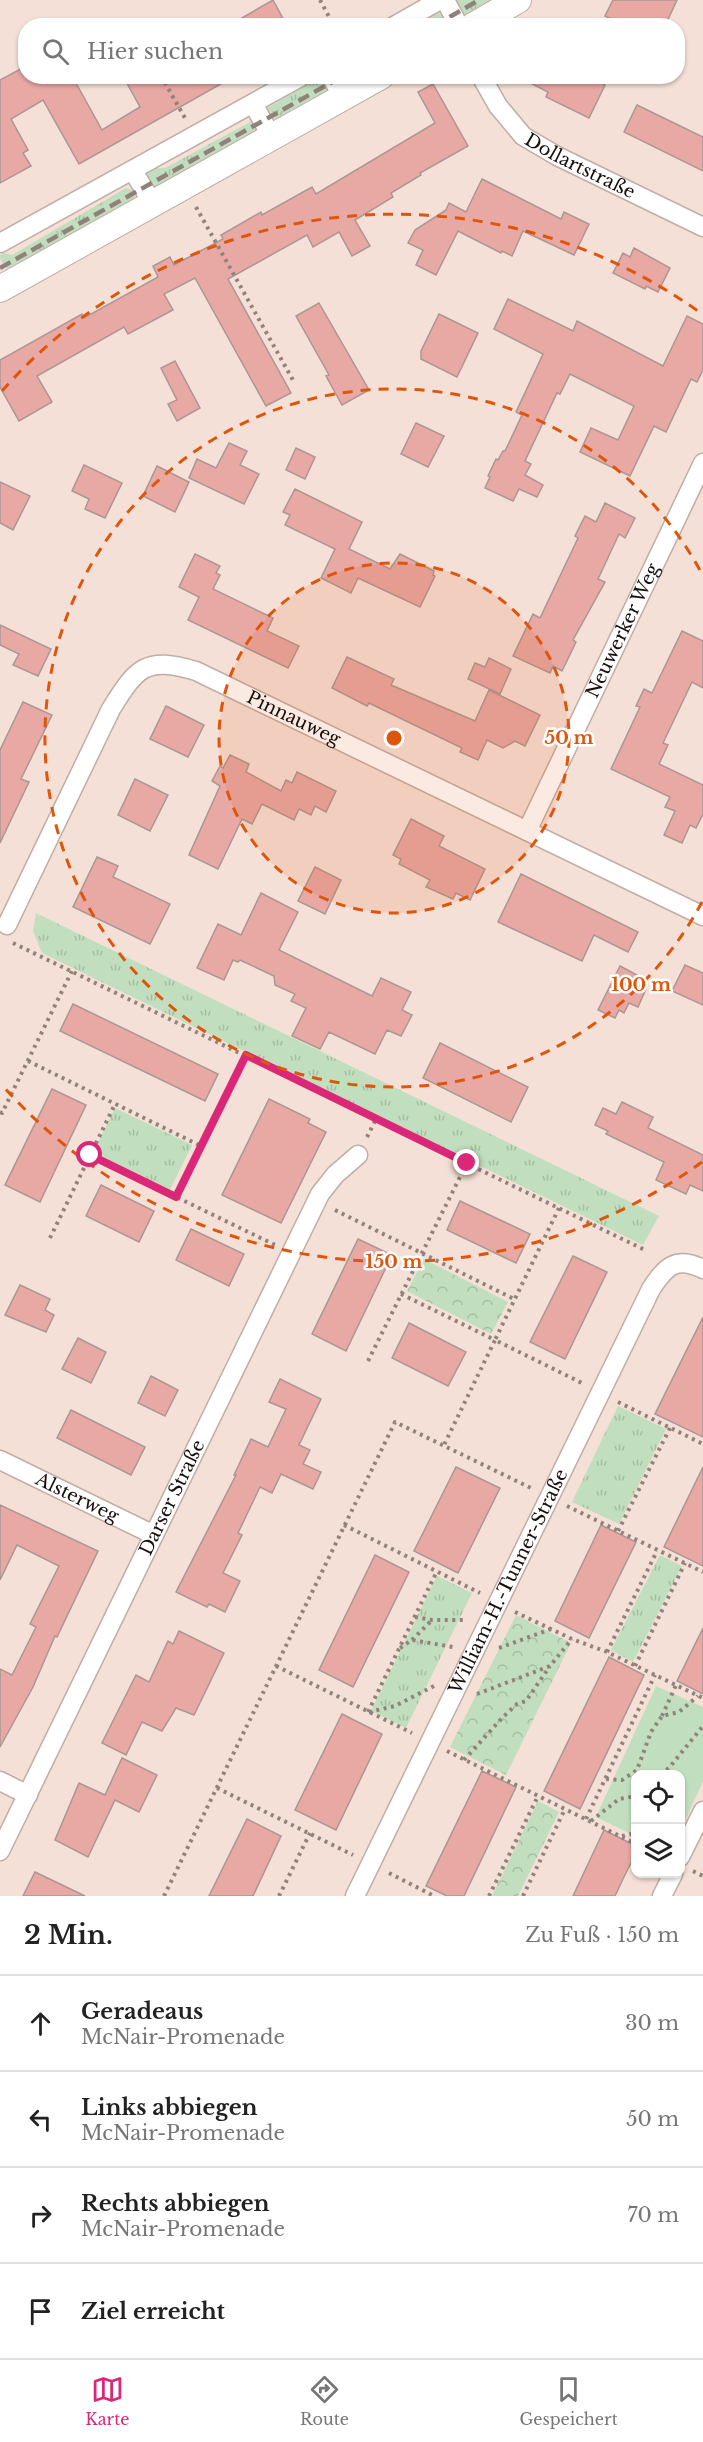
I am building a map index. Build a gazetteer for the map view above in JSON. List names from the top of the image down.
{
  "streets": {
    "street": [
      "Dollartstraße",
      "Neuwerker Weg",
      "Pinnauweg",
      "Alsterweg",
      "Darser Straße",
      "William-H.-Tunner-Straße"
    ]
  },
  "crossings": [
    ["Neuwerker Weg", "Pinnauweg"],
    ["Alsterweg", "Darser Straße"]
  ],
  "page": {
    "search": "Hier suchen",
    "heading": ["2 Min.", "Zu Fuß · 150 m"],
    "list": [
      ["Geradeaus", "McNair-Promenade", "30 m"],
      ["Links abbiegen", "McNair-Promenade", "50 m"],
      ["Rechts abbiegen", "McNair-Promenade", "70 m"],
      "Ziel erreicht"
    ],
    "nav": ["Karte", "Route", "Gespeichert"]
  },
  "rings": ["50 m", "100 m", "150 m"]
}
